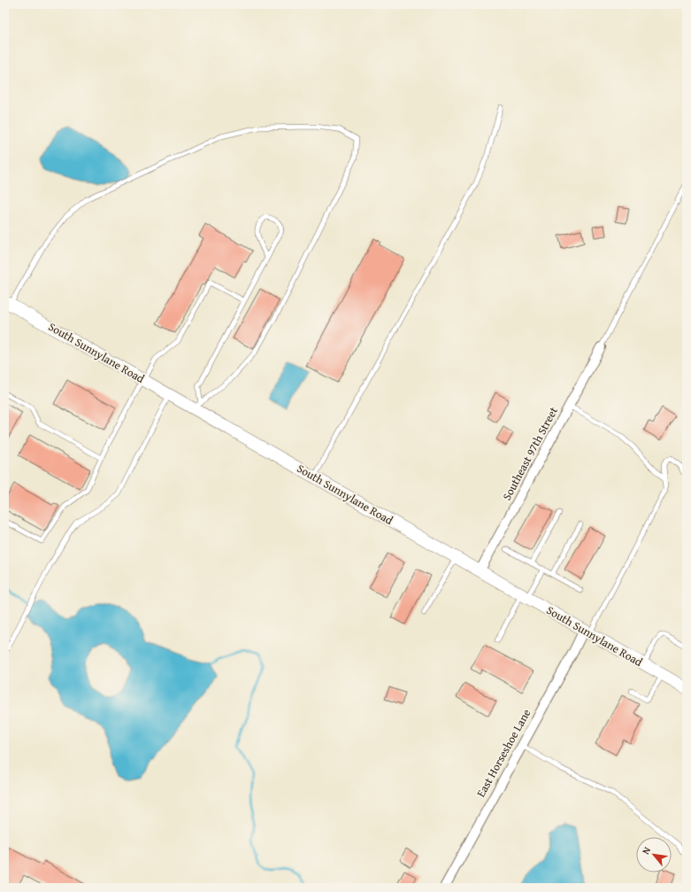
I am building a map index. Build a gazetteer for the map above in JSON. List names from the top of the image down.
{
  "streets": {
    "street": ["South Sunnylane Road", "Southeast 97th Street", "East Horseshoe Lane"]
  },
  "crossings": [
    ["South Sunnylane Road", "Southeast 97th Street"],
    ["South Sunnylane Road", "East Horseshoe Lane"]
  ],
  "north": "top left"
}
